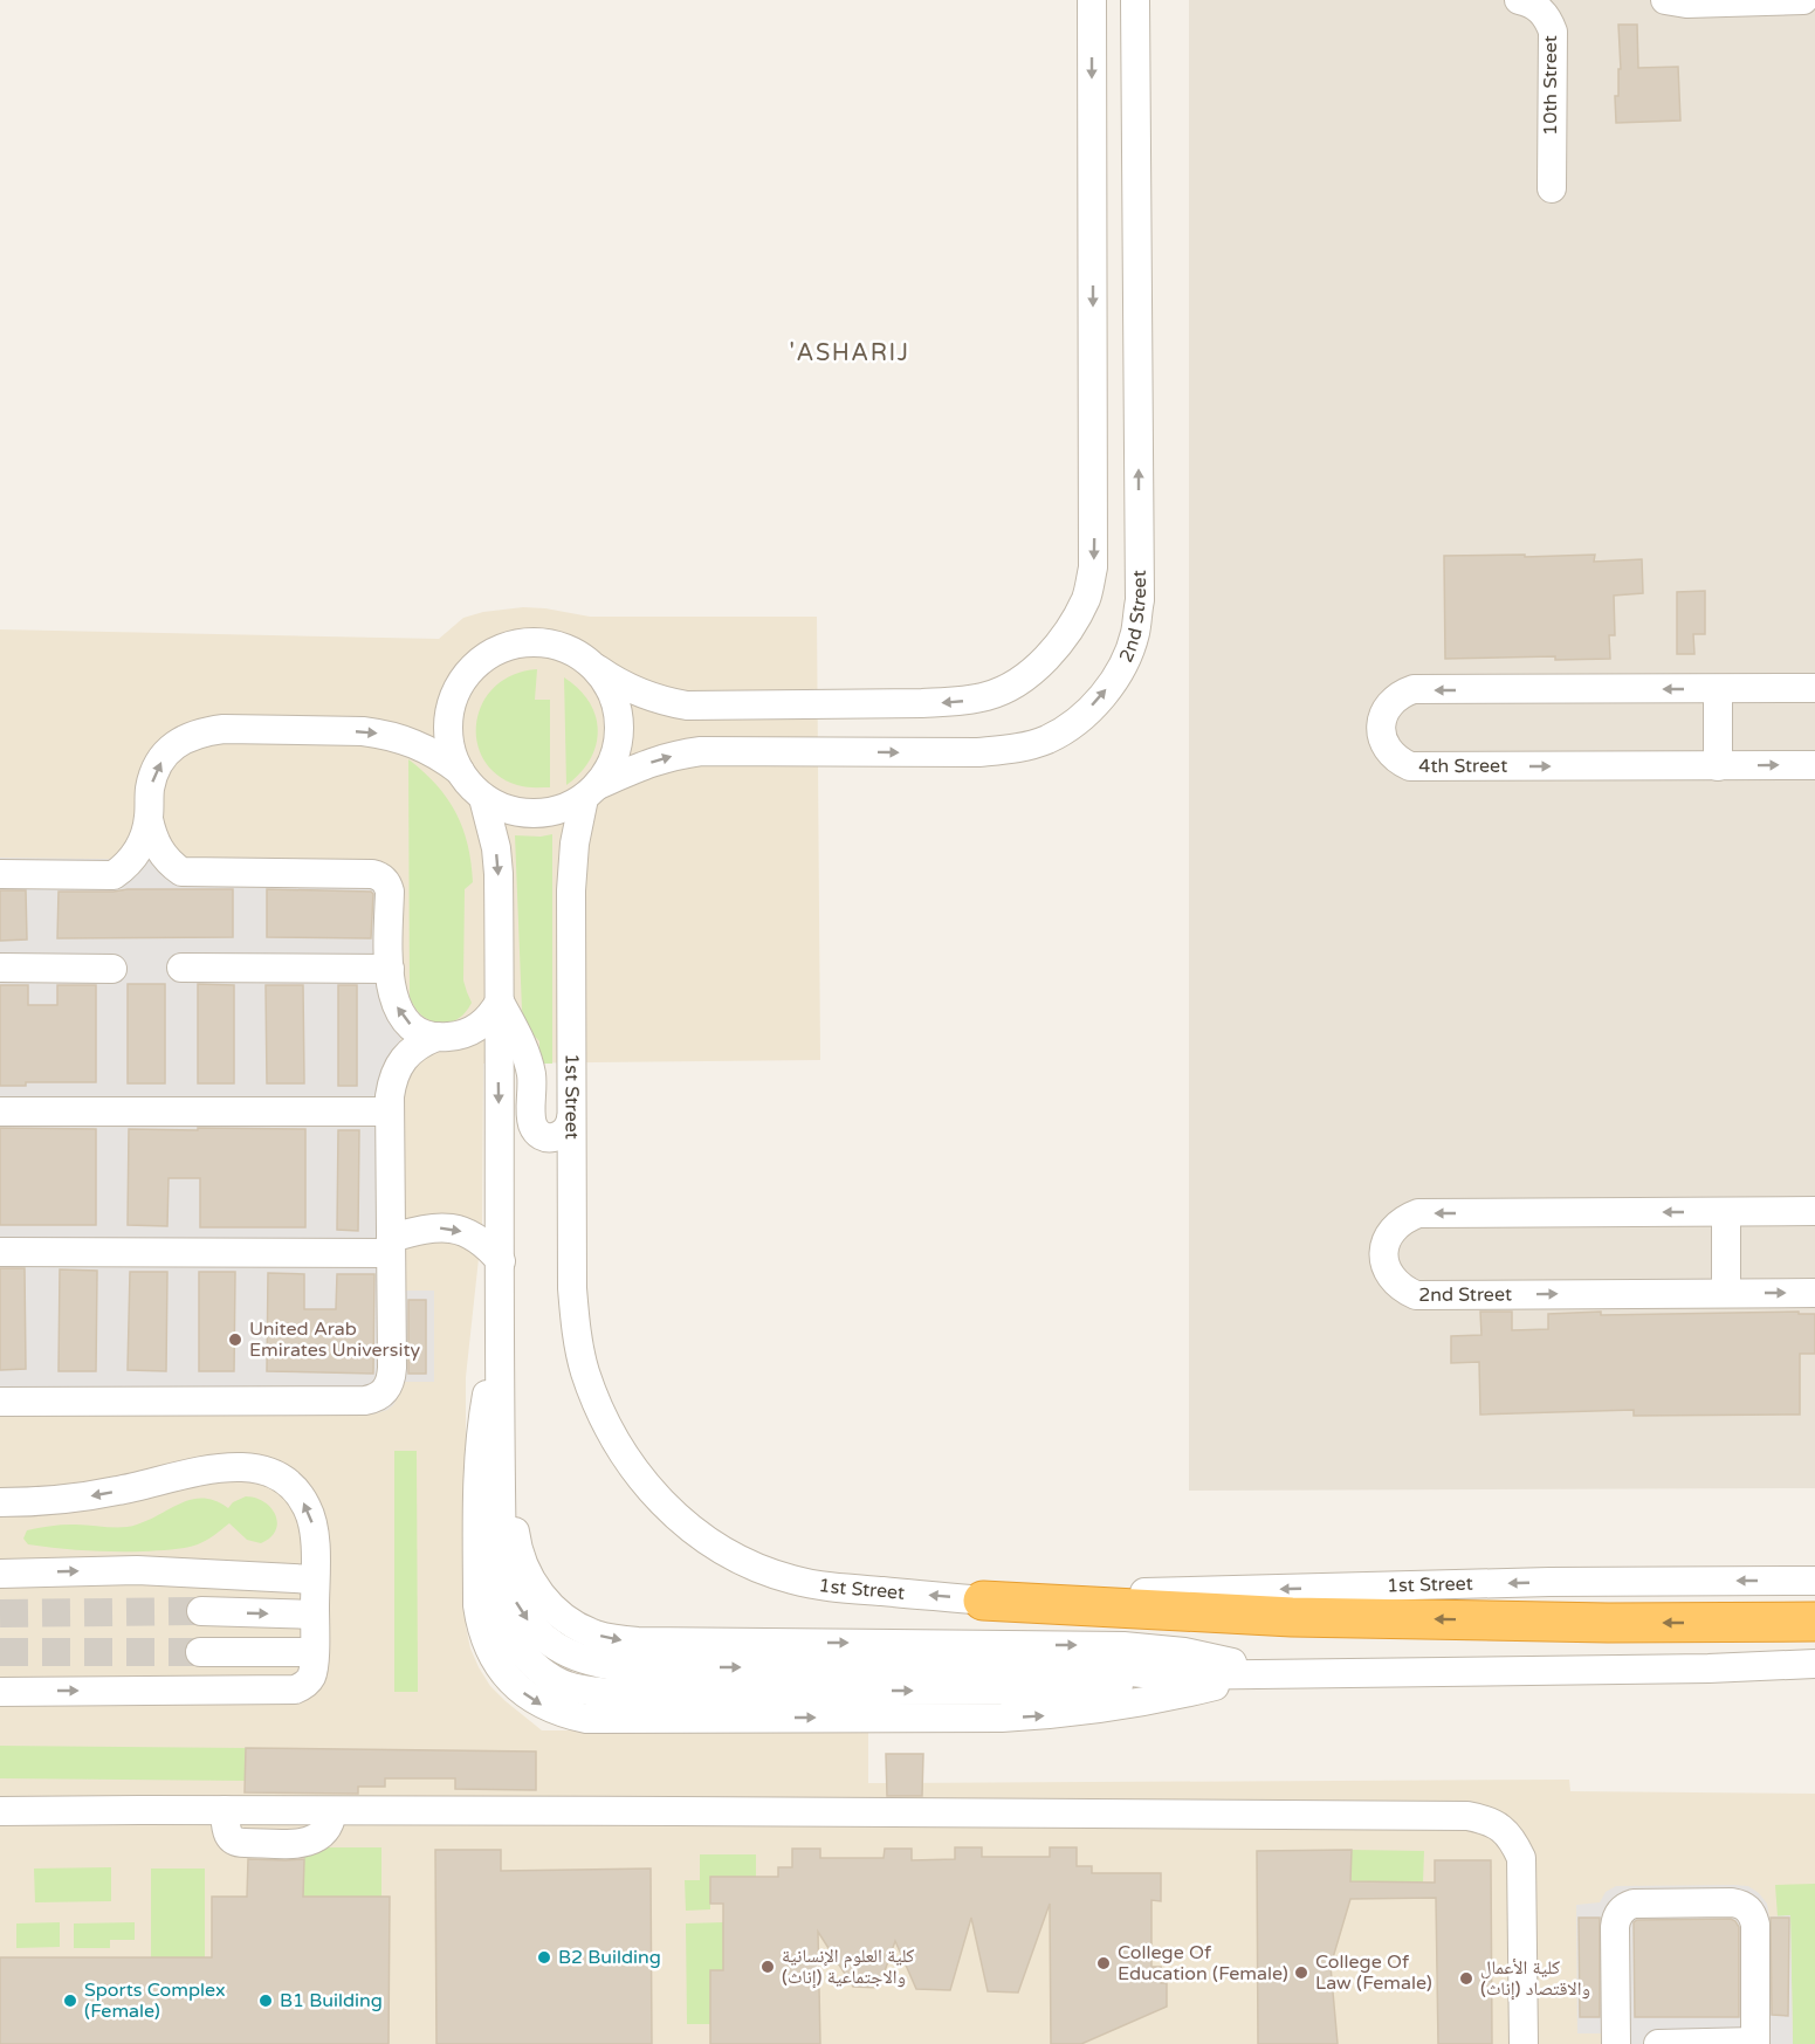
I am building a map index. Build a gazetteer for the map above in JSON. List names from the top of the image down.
{
  "streets": {
    "street": [
      "10th Street",
      "2nd Street",
      "4th Street",
      "1st Street"
    ]
  },
  "crossings": [
    ["2nd Street", "1st Street"]
  ],
  "districts": ["'ASHARIJ"],
  "places": [
    "United Arab Emirates University",
    "B2 Building",
    "College Of Education (Female)",
    "كلية العلوم الإنسانية والاجتماعية (إناث)",
    "College Of Law (Female)",
    "كلية الأعمال والاقتصاد (إناث)",
    "Sports Complex (Female)",
    "B1 Building"
  ]
}
